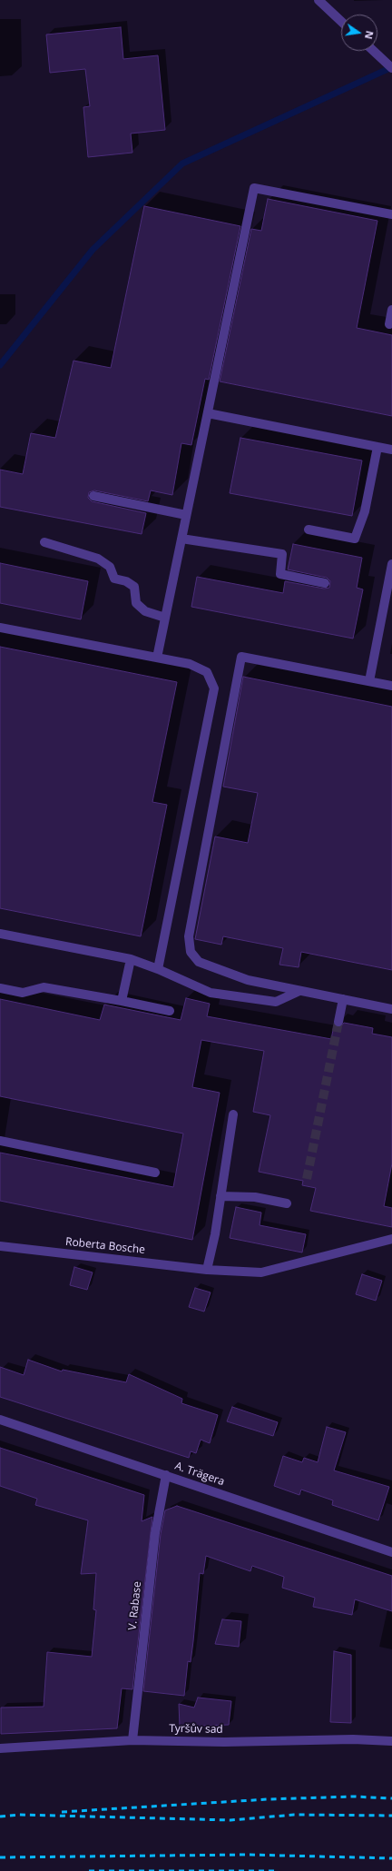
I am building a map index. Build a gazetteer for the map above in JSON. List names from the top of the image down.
{
  "streets": {
    "street": [
      "Roberta Bosche",
      "A. Trägera",
      "V. Rabase",
      "Tyršův sad"
    ]
  },
  "crossings": [
    ["A. Trägera", "V. Rabase"],
    ["V. Rabase", "Tyršův sad"]
  ],
  "north": "right"
}
